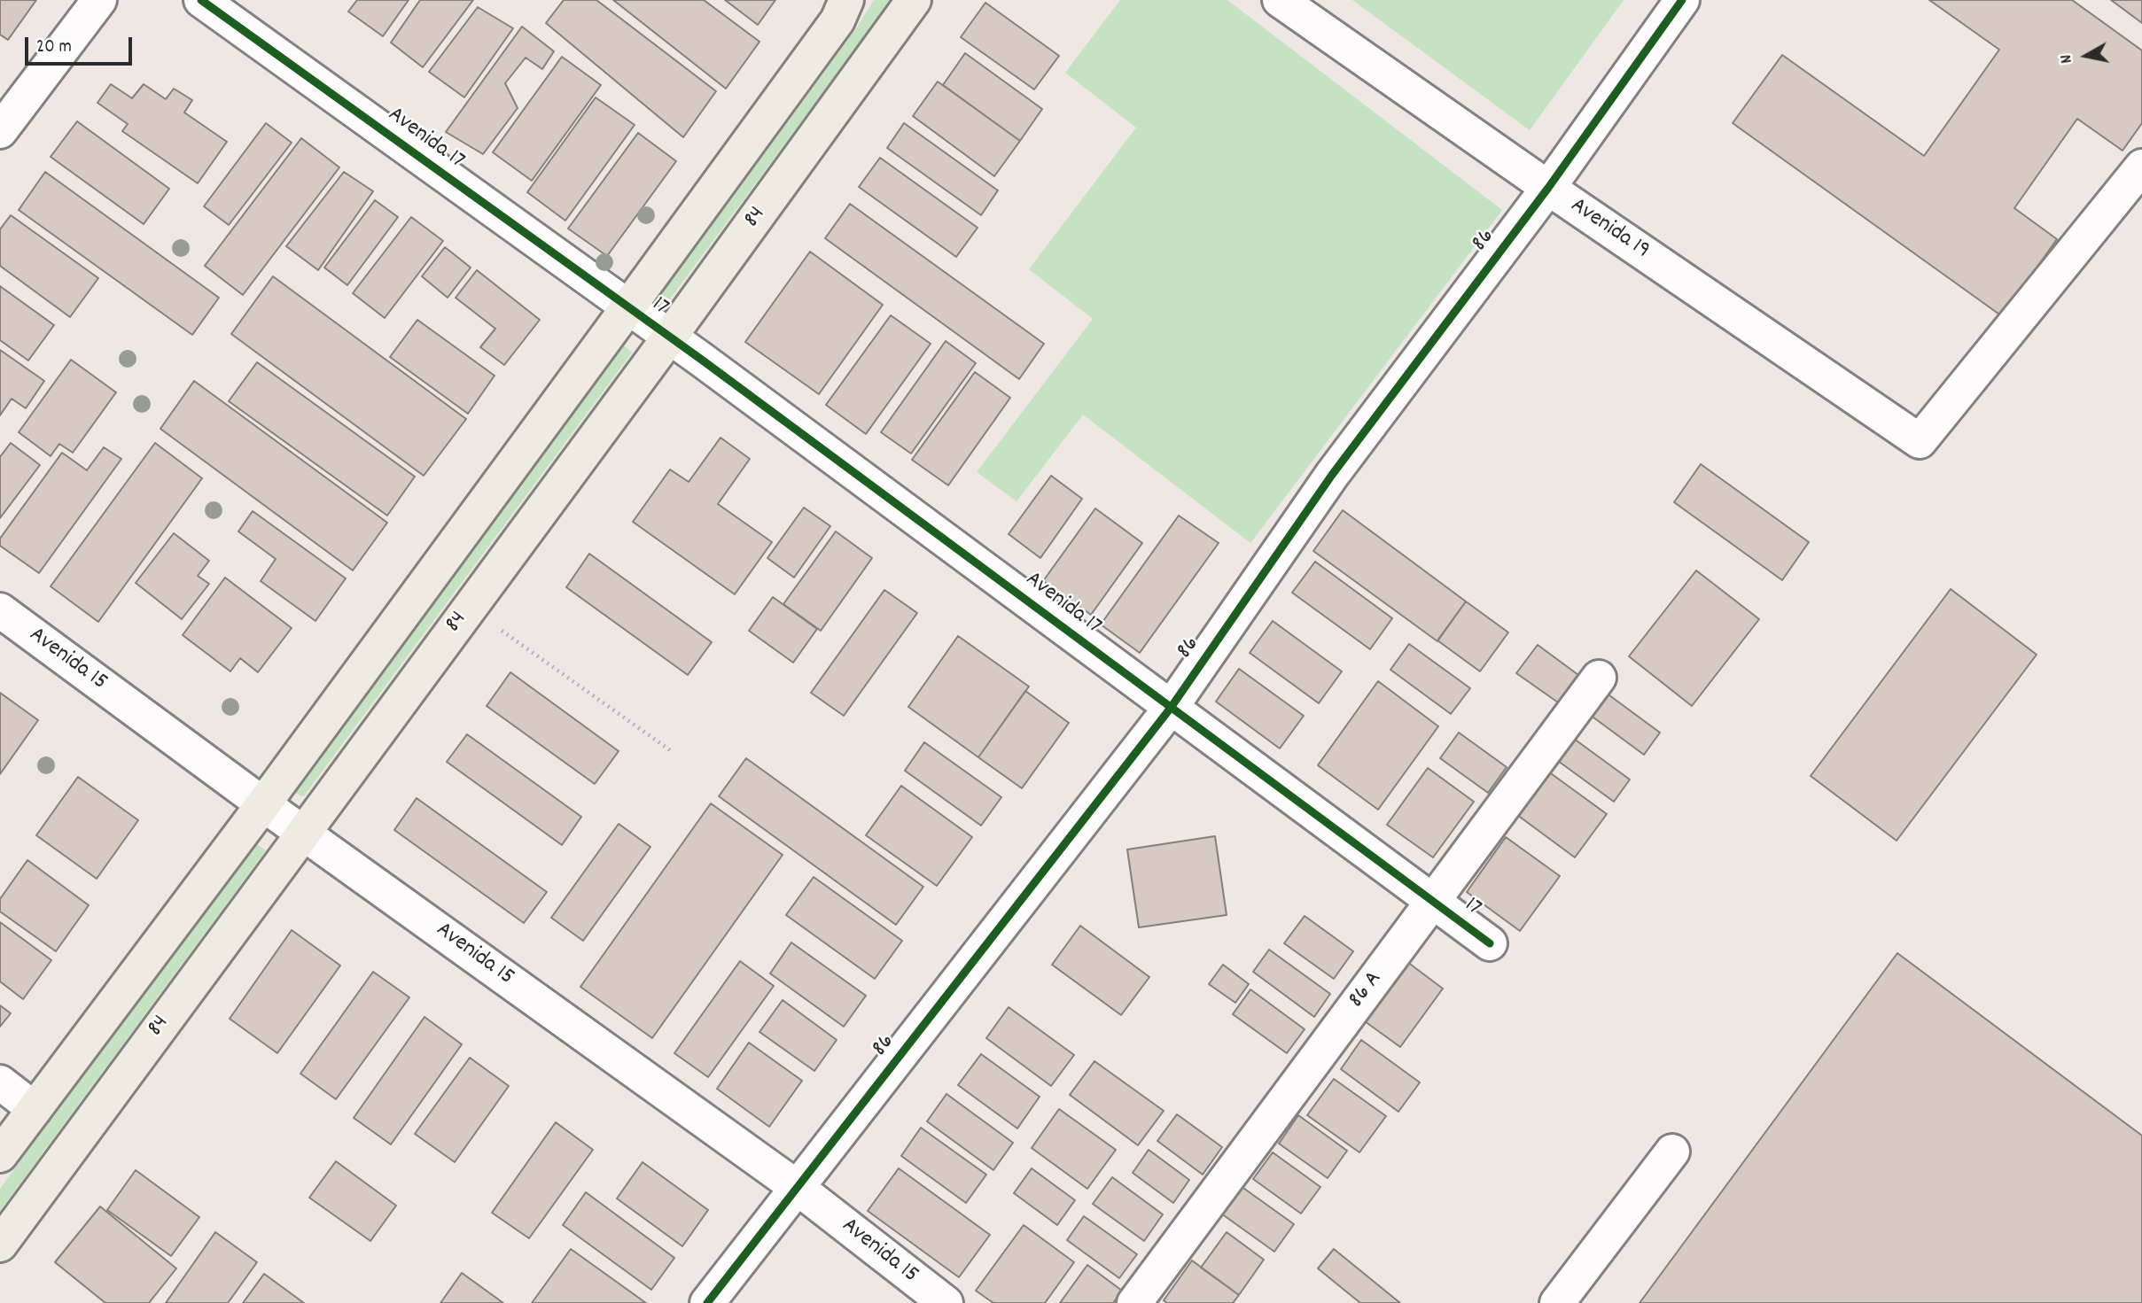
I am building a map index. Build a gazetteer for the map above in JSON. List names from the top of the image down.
{
  "streets": {
    "main road": ["84"],
    "street": [
      "Avenida 17",
      "Avenida 19",
      "86",
      "17",
      "Avenida 15",
      "86 A"
    ]
  },
  "crossings": [
    ["Avenida 17", "84"],
    ["Avenida 17", "86"],
    ["Avenida 17", "17"],
    ["Avenida 17", "86 A"],
    ["84", "17"],
    ["84", "Avenida 15"],
    ["Avenida 19", "86"],
    ["86", "Avenida 15"],
    ["17", "86 A"]
  ],
  "scale_bar": "20 m",
  "north": "left"
}
